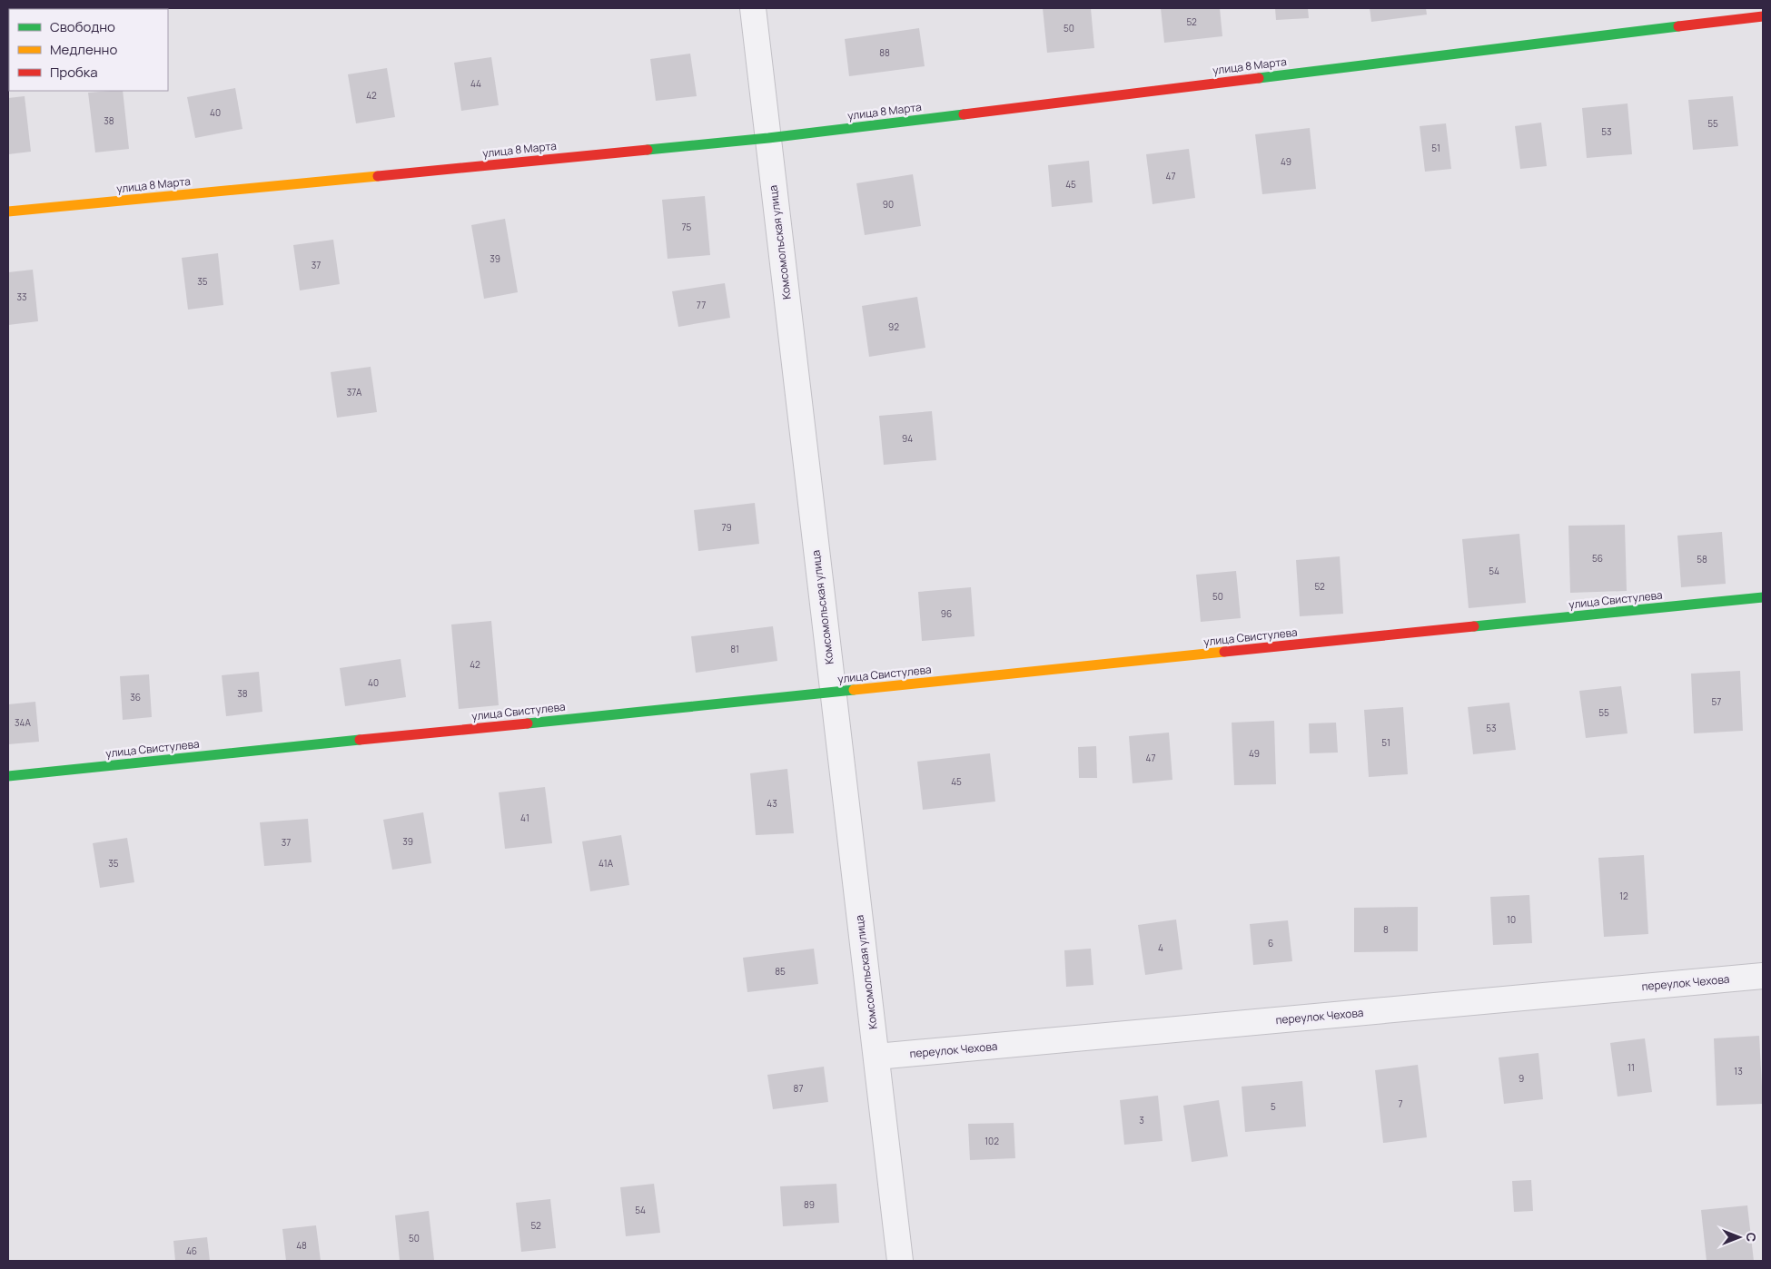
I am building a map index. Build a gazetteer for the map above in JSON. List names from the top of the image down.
{
  "streets": {
    "street": [
      "улица 8 Марта",
      "Комсомольская улица",
      "улица Свистулева",
      "переулок Чехова"
    ]
  },
  "crossings": [
    ["улица 8 Марта", "Комсомольская улица"],
    ["Комсомольская улица", "улица Свистулева"],
    ["Комсомольская улица", "переулок Чехова"]
  ],
  "house_numbers": [
    "52",
    "50",
    "88",
    "44",
    "42",
    "40",
    "38",
    "55",
    "53",
    "51",
    "49",
    "47",
    "45",
    "90",
    "75",
    "39",
    "37",
    "35",
    "33",
    "77",
    "92",
    "37А",
    "94",
    "79",
    "56",
    "58",
    "54",
    "52",
    "50",
    "96",
    "81",
    "42",
    "40",
    "38",
    "36",
    "57",
    "55",
    "34А",
    "53",
    "51",
    "49",
    "47",
    "45",
    "43",
    "41",
    "39",
    "37",
    "35",
    "41А",
    "12",
    "10",
    "8",
    "6",
    "4",
    "85",
    "11",
    "13",
    "9",
    "87",
    "7",
    "5",
    "3",
    "102",
    "89",
    "54",
    "52",
    "50",
    "48",
    "46"
  ],
  "legend": ["Свободно", "Медленно", "Пробка"],
  "north": "right"
}
